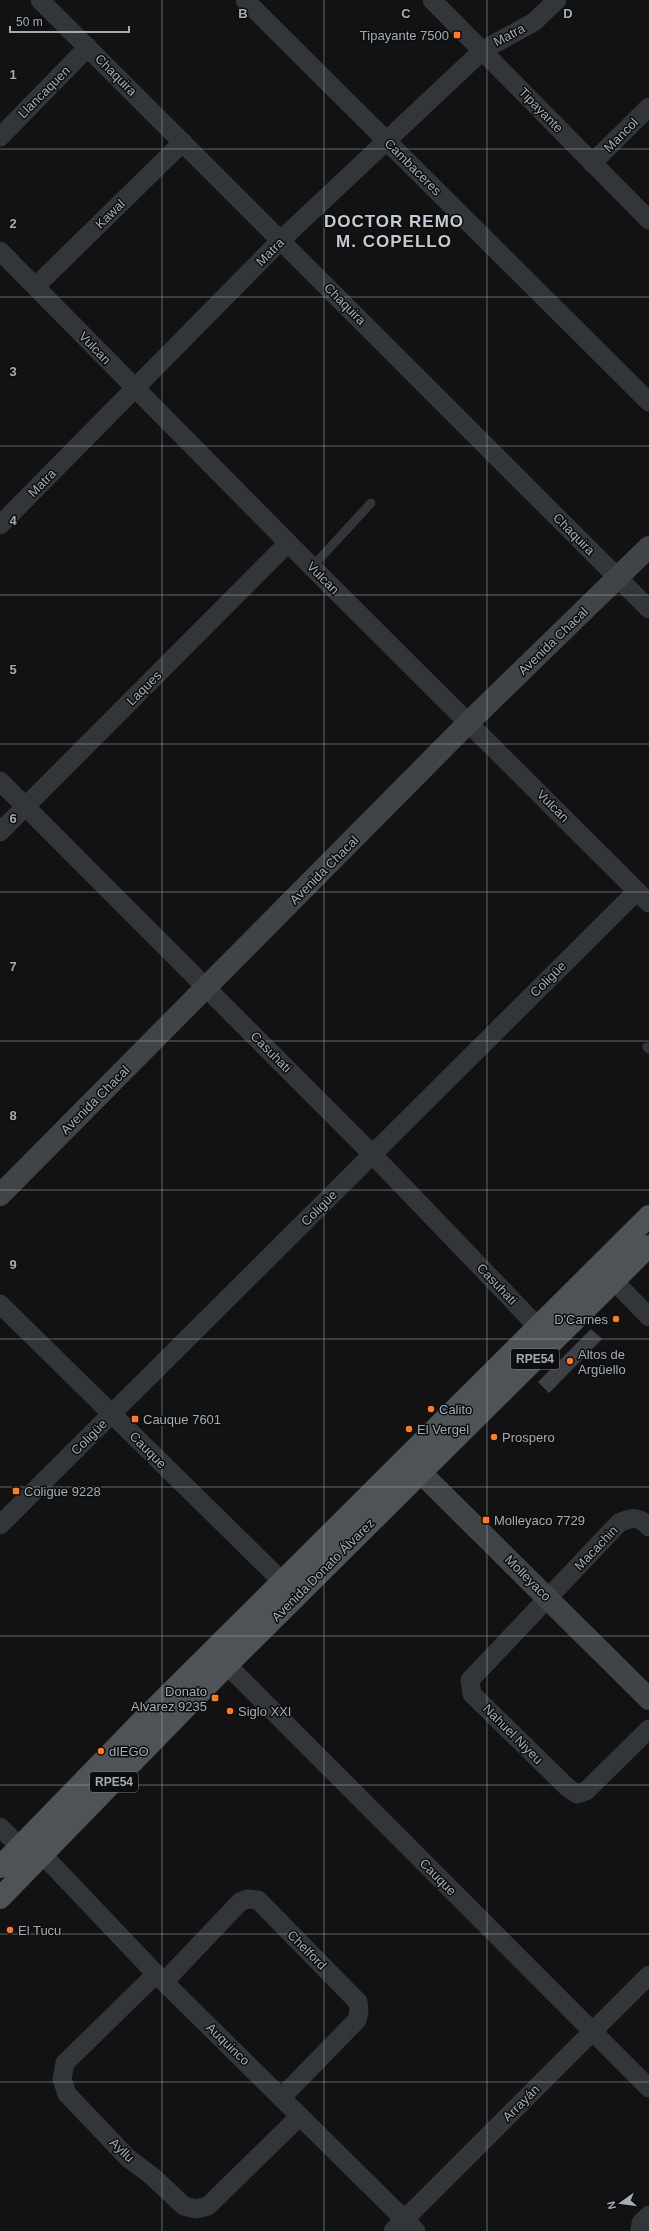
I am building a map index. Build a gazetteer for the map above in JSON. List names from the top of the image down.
{
  "streets": {
    "main road": [
      "Avenida Chacal",
      "RPE54",
      "Avenida Donato Álvarez",
      "Molleyaco"
    ],
    "street": [
      "Matra",
      "Chaquira",
      "Llancaquen",
      "Tipayante",
      "Mancol",
      "Cambaceres",
      "Kawal",
      "Vulcan",
      "Laques",
      "Coligüe",
      "Casuhati",
      "Cauque",
      "Macachin",
      "Nahuel Niyeu",
      "Chelford",
      "Auquinco",
      "Arrayán",
      "Ayllu"
    ]
  },
  "crossings": [
    ["Matra", "Chaquira"],
    ["Matra", "Tipayante"],
    ["Matra", "Cambaceres"],
    ["Matra", "Vulcan"],
    ["Chaquira", "Llancaquen"],
    ["Chaquira", "Kawal"],
    ["Chaquira", "Avenida Chacal"],
    ["Tipayante", "Mancol"],
    ["Kawal", "Vulcan"],
    ["Vulcan", "Avenida Chacal"],
    ["Vulcan", "Laques"],
    ["Vulcan", "Coligüe"],
    ["Avenida Chacal", "Casuhati"],
    ["Laques", "Casuhati"],
    ["Coligüe", "Casuhati"],
    ["Coligüe", "Cauque"],
    ["Casuhati", "Avenida Donato Álvarez"],
    ["Cauque", "Avenida Donato Álvarez"],
    ["Cauque", "Arrayán"],
    ["Macachin", "Molleyaco"],
    ["Macachin", "Nahuel Niyeu"],
    ["Avenida Donato Álvarez", "Molleyaco"],
    ["Avenida Donato Álvarez", "Auquinco"],
    ["Molleyaco", "Nahuel Niyeu"],
    ["Chelford", "Auquinco"],
    ["Chelford", "Ayllu"],
    ["Auquinco", "Arrayán"],
    ["Auquinco", "Ayllu"]
  ],
  "districts": ["DOCTOR REMO M. COPELLO"],
  "places": {
    "transit": [
      "Tipayante 7500",
      "Cauque 7601",
      "Coligue 9228",
      "Molleyaco 7729",
      "Donato Alvarez 9235"
    ],
    "other": [
      "D'Carnes",
      "Altos de Argüello",
      "Calito",
      "El Vergel",
      "Prospero",
      "Siglo XXI",
      "dIEGO",
      "El Tucu"
    ]
  },
  "scale_bar": "50 m",
  "north": "left",
  "grid": {
    "columns": ["B", "C", "D"],
    "rows": [
      "1",
      "2",
      "3",
      "4",
      "5",
      "6",
      "7",
      "8",
      "9"
    ]
  }
}
